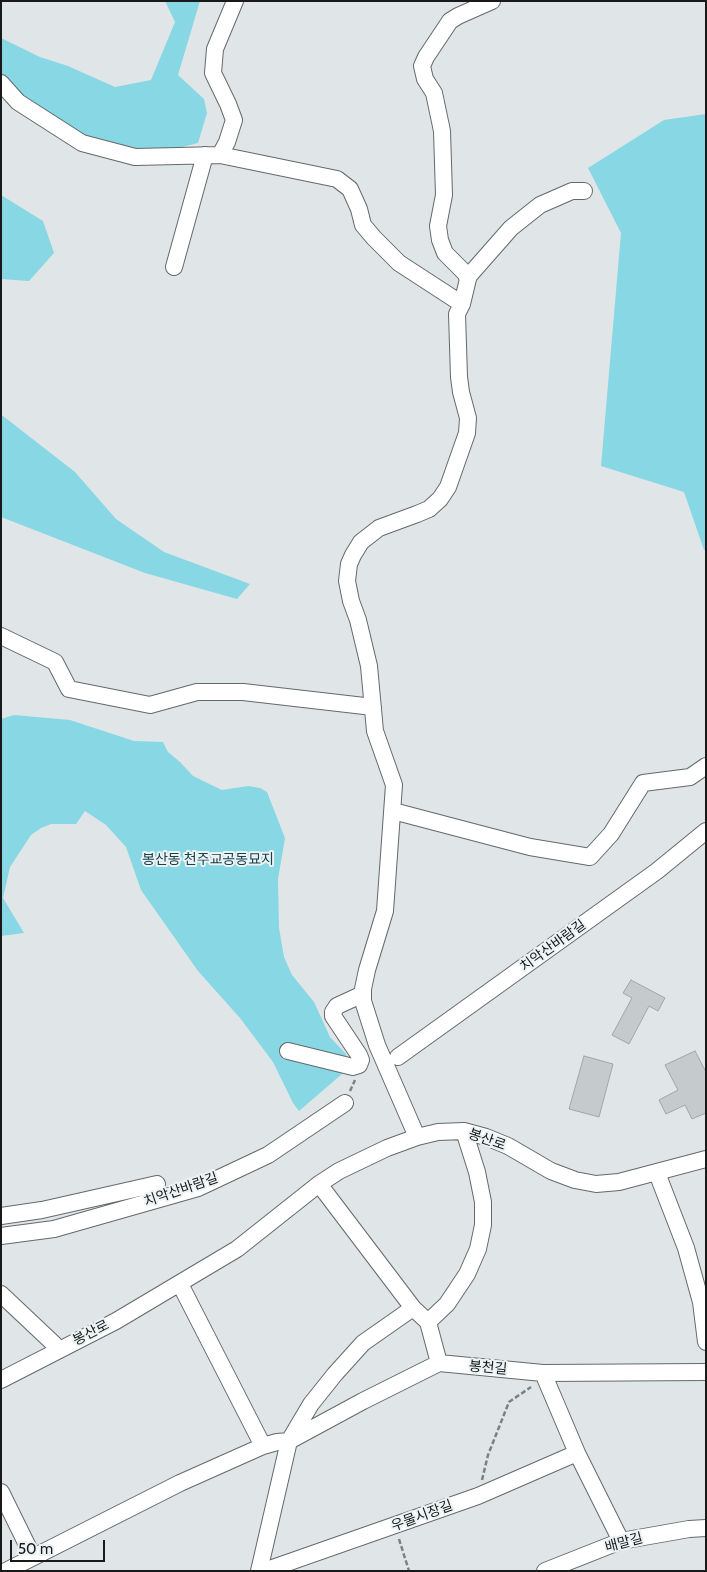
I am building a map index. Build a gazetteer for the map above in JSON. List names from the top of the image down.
{
  "streets": {
    "street": [
      "치악산바람길",
      "봉산로",
      "봉천길",
      "우물시장길",
      "배말길"
    ]
  },
  "parks": ["봉산동 천주교공동묘지"],
  "scale_bar": "50 m"
}
